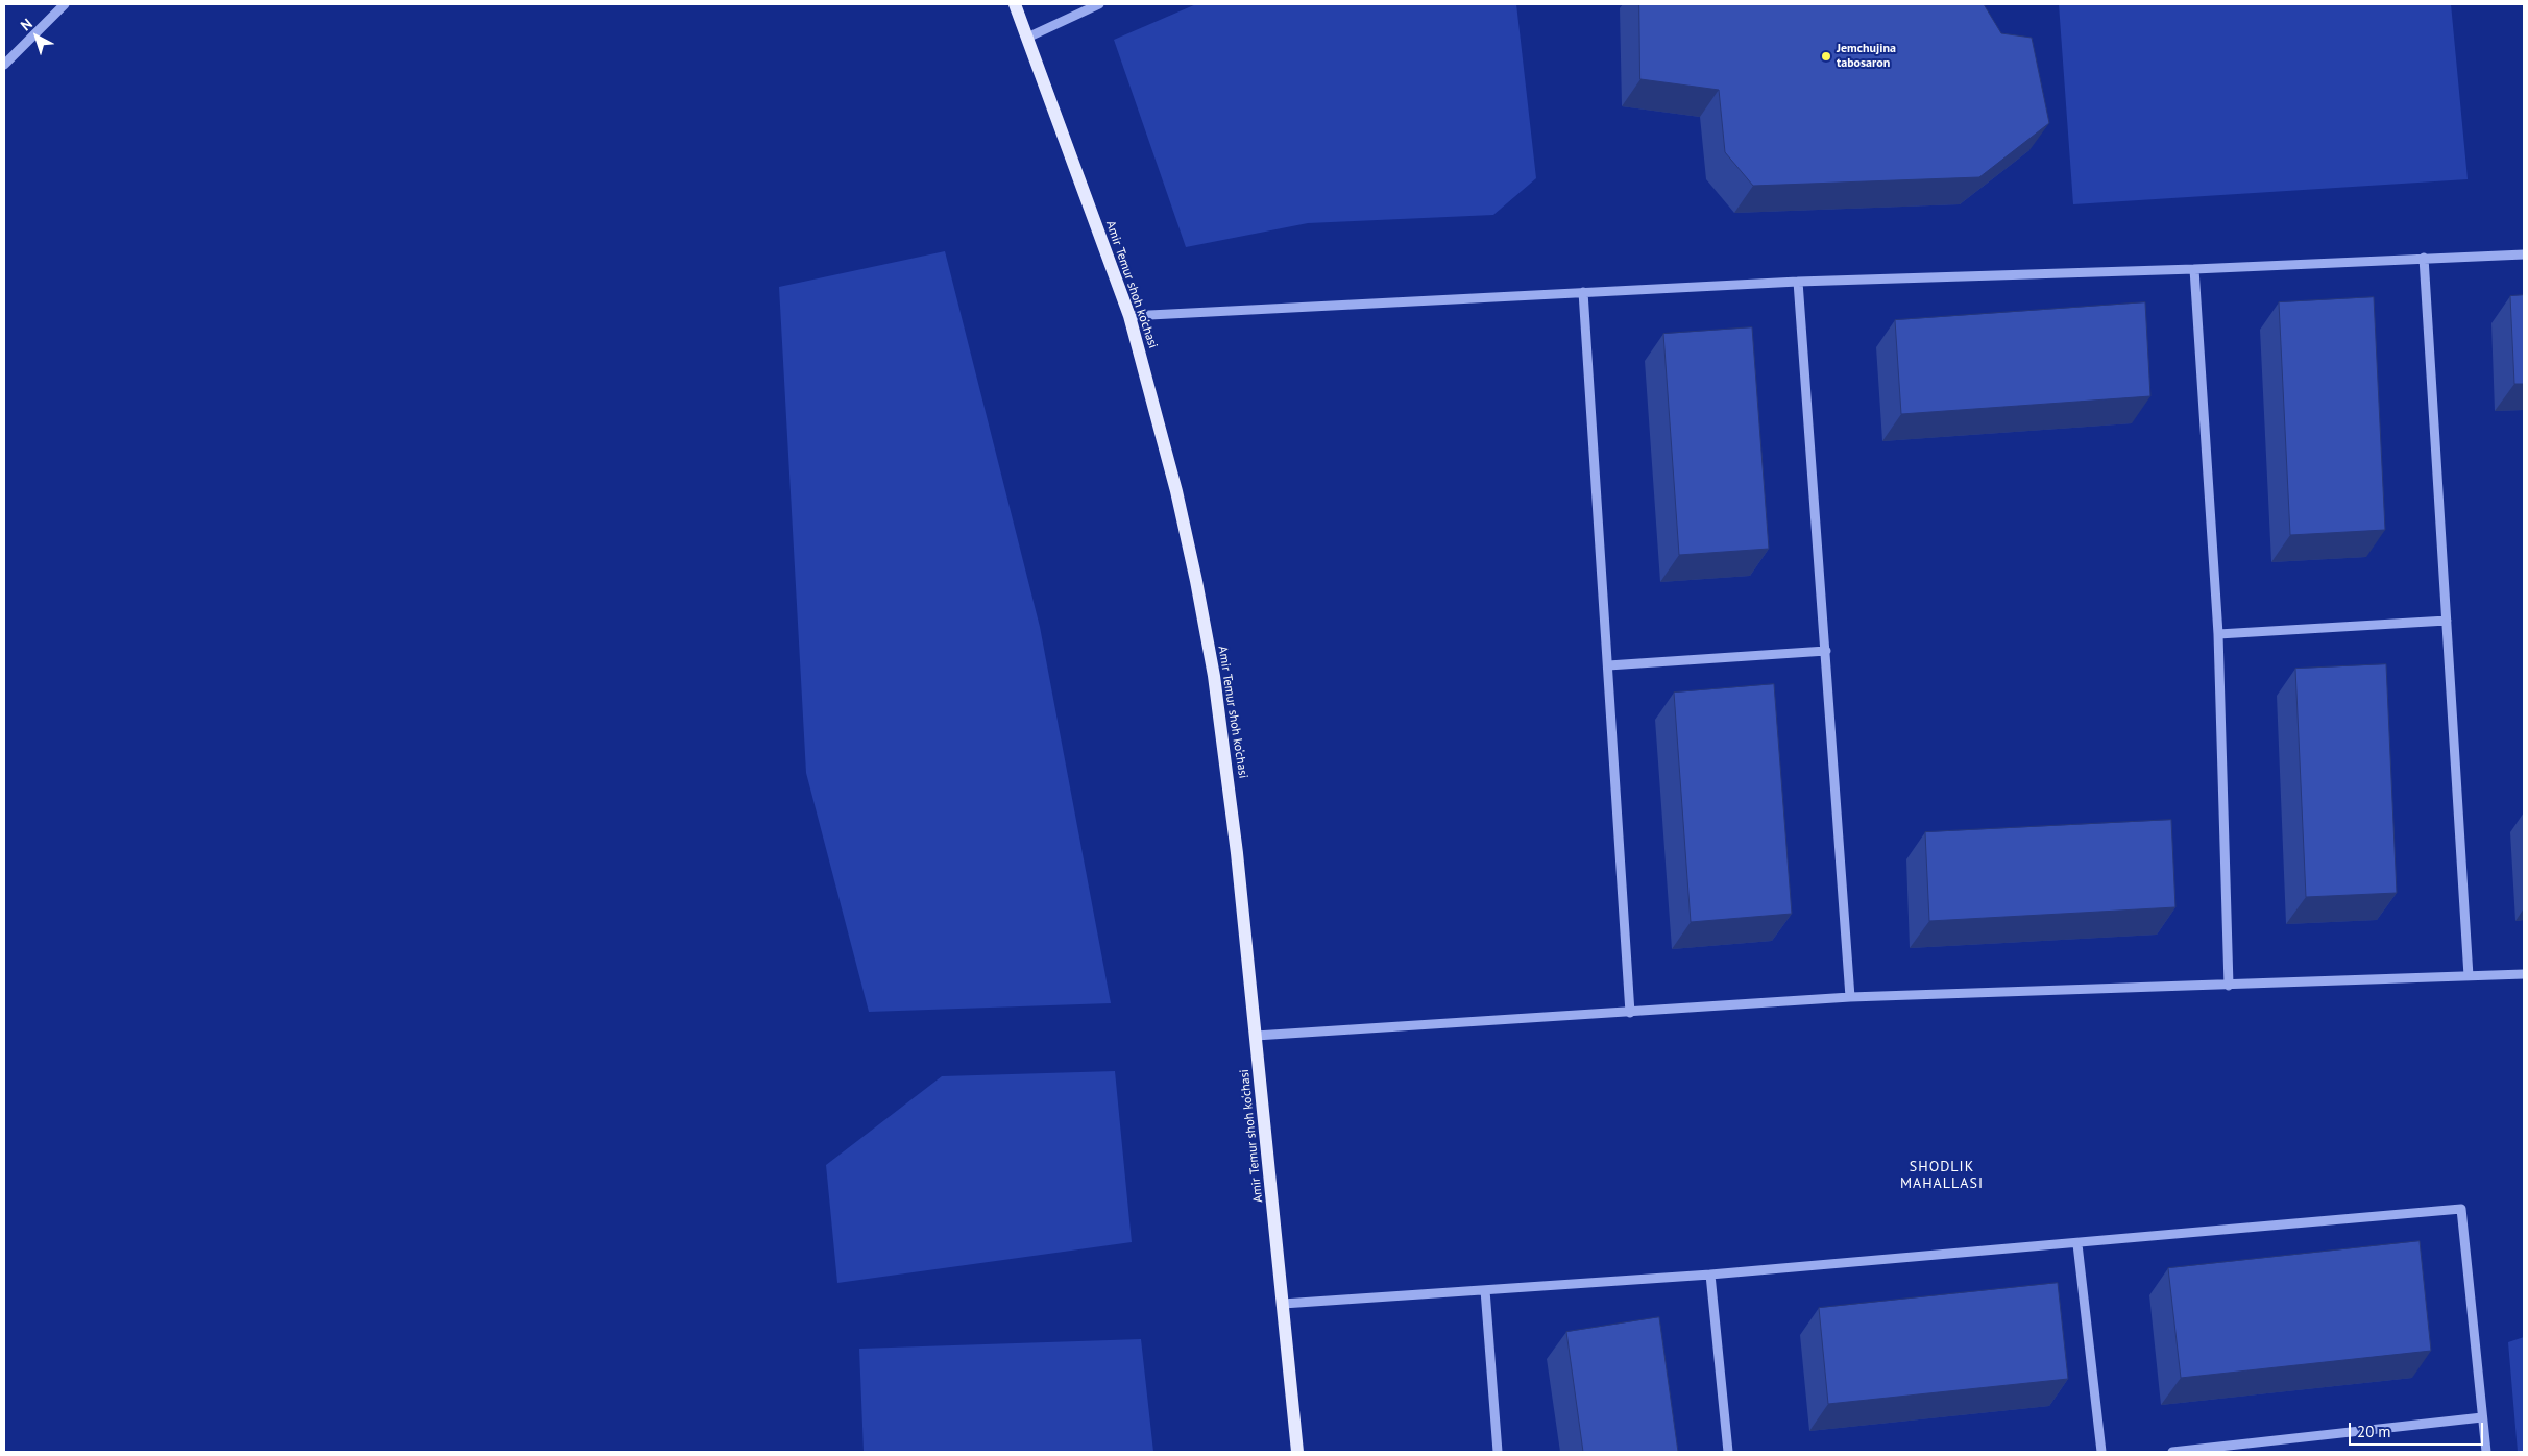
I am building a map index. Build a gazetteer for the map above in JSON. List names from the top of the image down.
{
  "streets": {
    "main road": ["Amir Temur shoh ko‘chasi"]
  },
  "districts": ["SHODLIK MAHALLASI"],
  "places": ["Jemchujina tabosaron"],
  "scale_bar": "20 m",
  "north": "top left"
}
